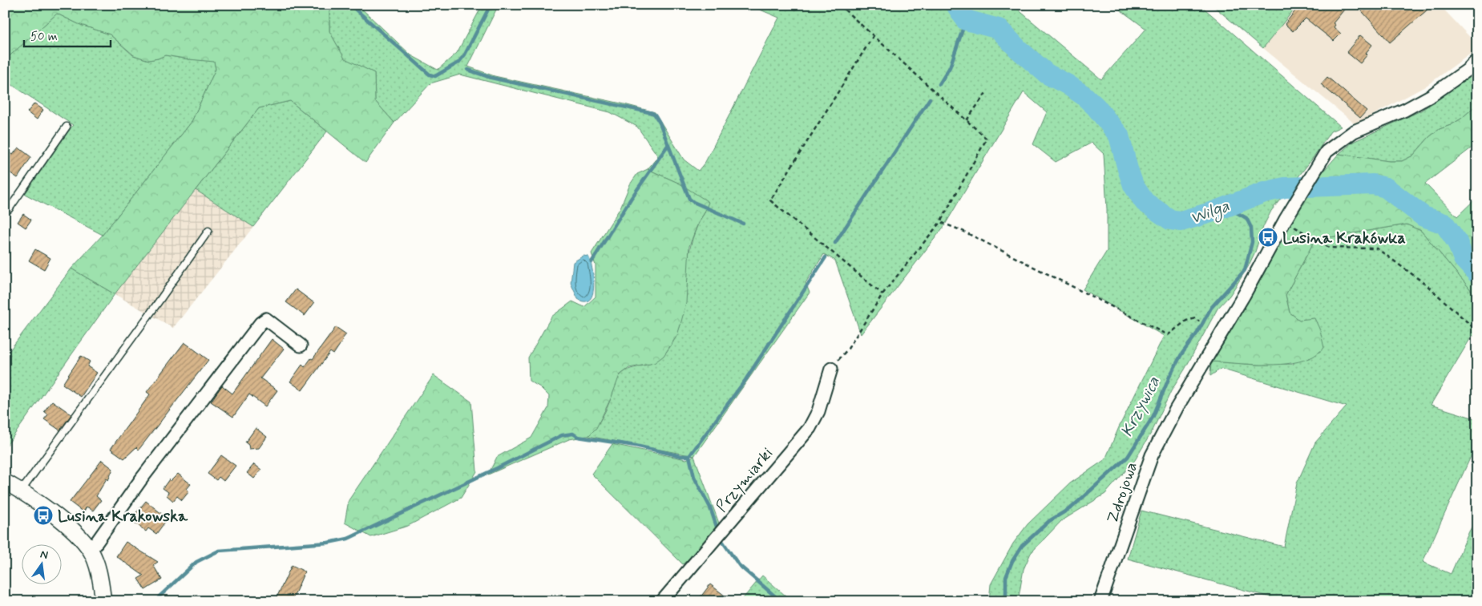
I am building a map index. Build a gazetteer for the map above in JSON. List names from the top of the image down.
{
  "streets": {
    "street": ["Przymiarki", "Zdrojowa"]
  },
  "water": ["Wilga", "Krzywica"],
  "places": {
    "bus stop": ["Lusina Krakówka", "Lusina Krakowska"]
  },
  "scale_bar": "50 m",
  "north": "top"
}
